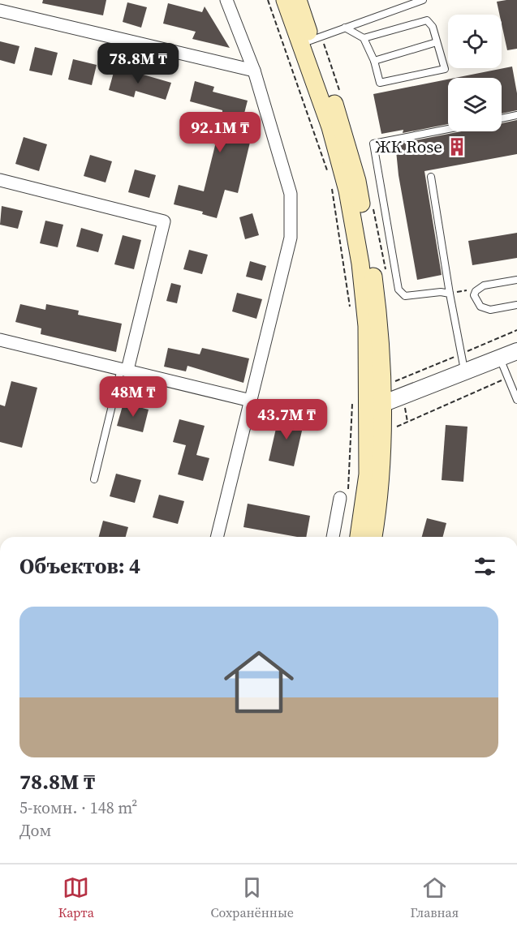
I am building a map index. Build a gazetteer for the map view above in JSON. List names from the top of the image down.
{
  "places": {
    "building": ["ЖК Rose"]
  },
  "page": {
    "price": [
      "78.8M ₸",
      "92.1M ₸",
      "48M ₸",
      "43.7M ₸"
    ],
    "heading": "Объектов: 4",
    "list": [
      {
        "name": "78.8M ₸",
        "note": "5-комн. · 148 m² · Дом"
      }
    ],
    "tabs": ["Карта", "Сохранённые", "Главная"]
  }
}
